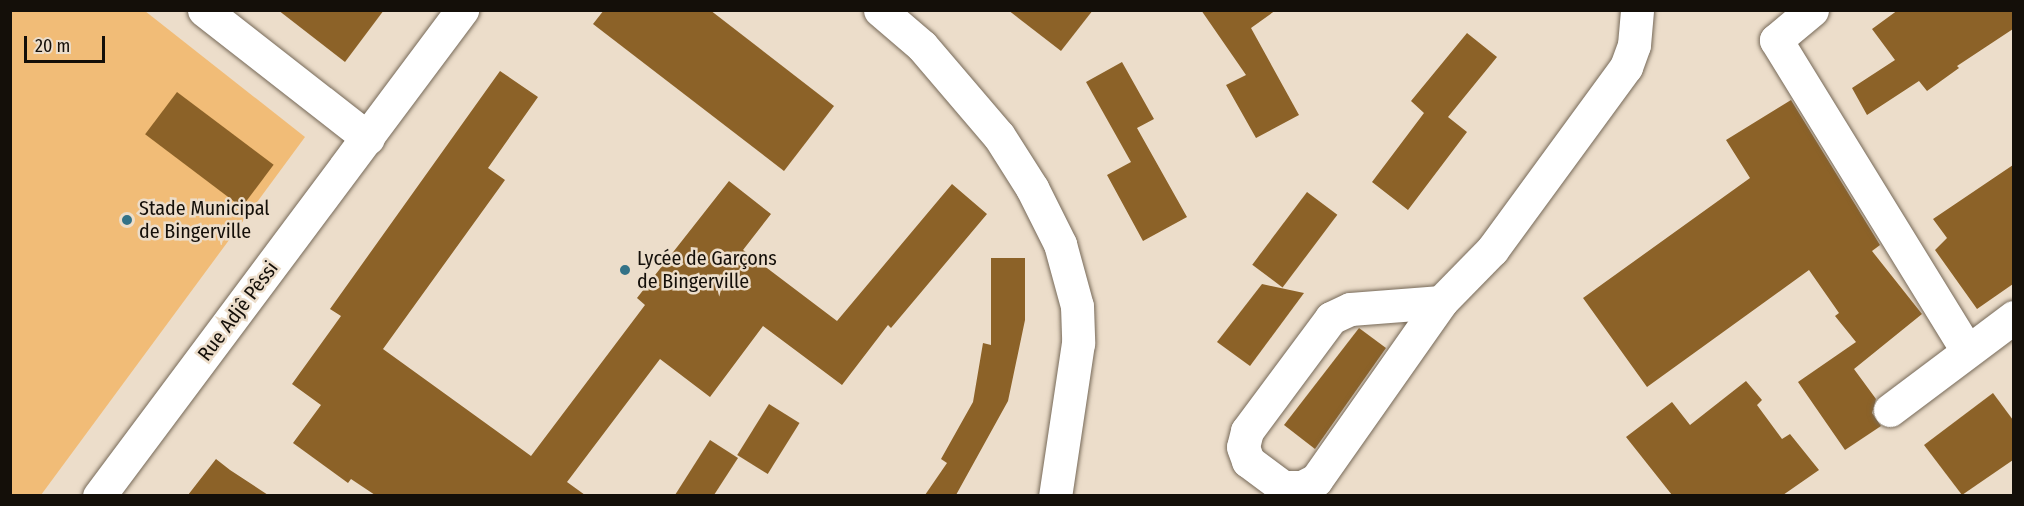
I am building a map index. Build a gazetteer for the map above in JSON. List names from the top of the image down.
{
  "streets": {
    "street": ["Rue Adjê Pêssi"]
  },
  "places": ["Stade Municipal de Bingerville", "Lycée de Garçons de Bingerville"],
  "scale_bar": "20 m"
}
